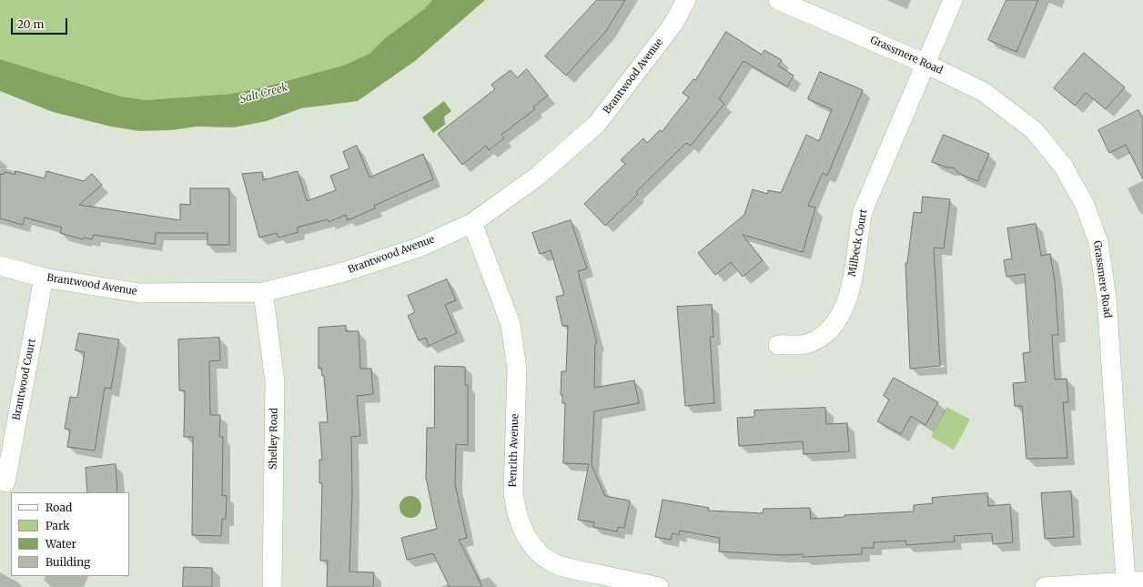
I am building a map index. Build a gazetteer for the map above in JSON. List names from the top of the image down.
{
  "streets": {
    "street": [
      "Grassmere Road",
      "Brantwood Avenue",
      "Milbeck Court",
      "Brantwood Court",
      "Shelley Road",
      "Penrith Avenue"
    ]
  },
  "crossings": [
    ["Grassmere Road", "Milbeck Court"],
    ["Brantwood Avenue", "Brantwood Court"],
    ["Brantwood Avenue", "Shelley Road"],
    ["Brantwood Avenue", "Penrith Avenue"]
  ],
  "water": ["Salt Creek"],
  "legend": [
    "Road",
    "Park",
    "Water",
    "Building"
  ],
  "scale_bar": "20 m"
}
